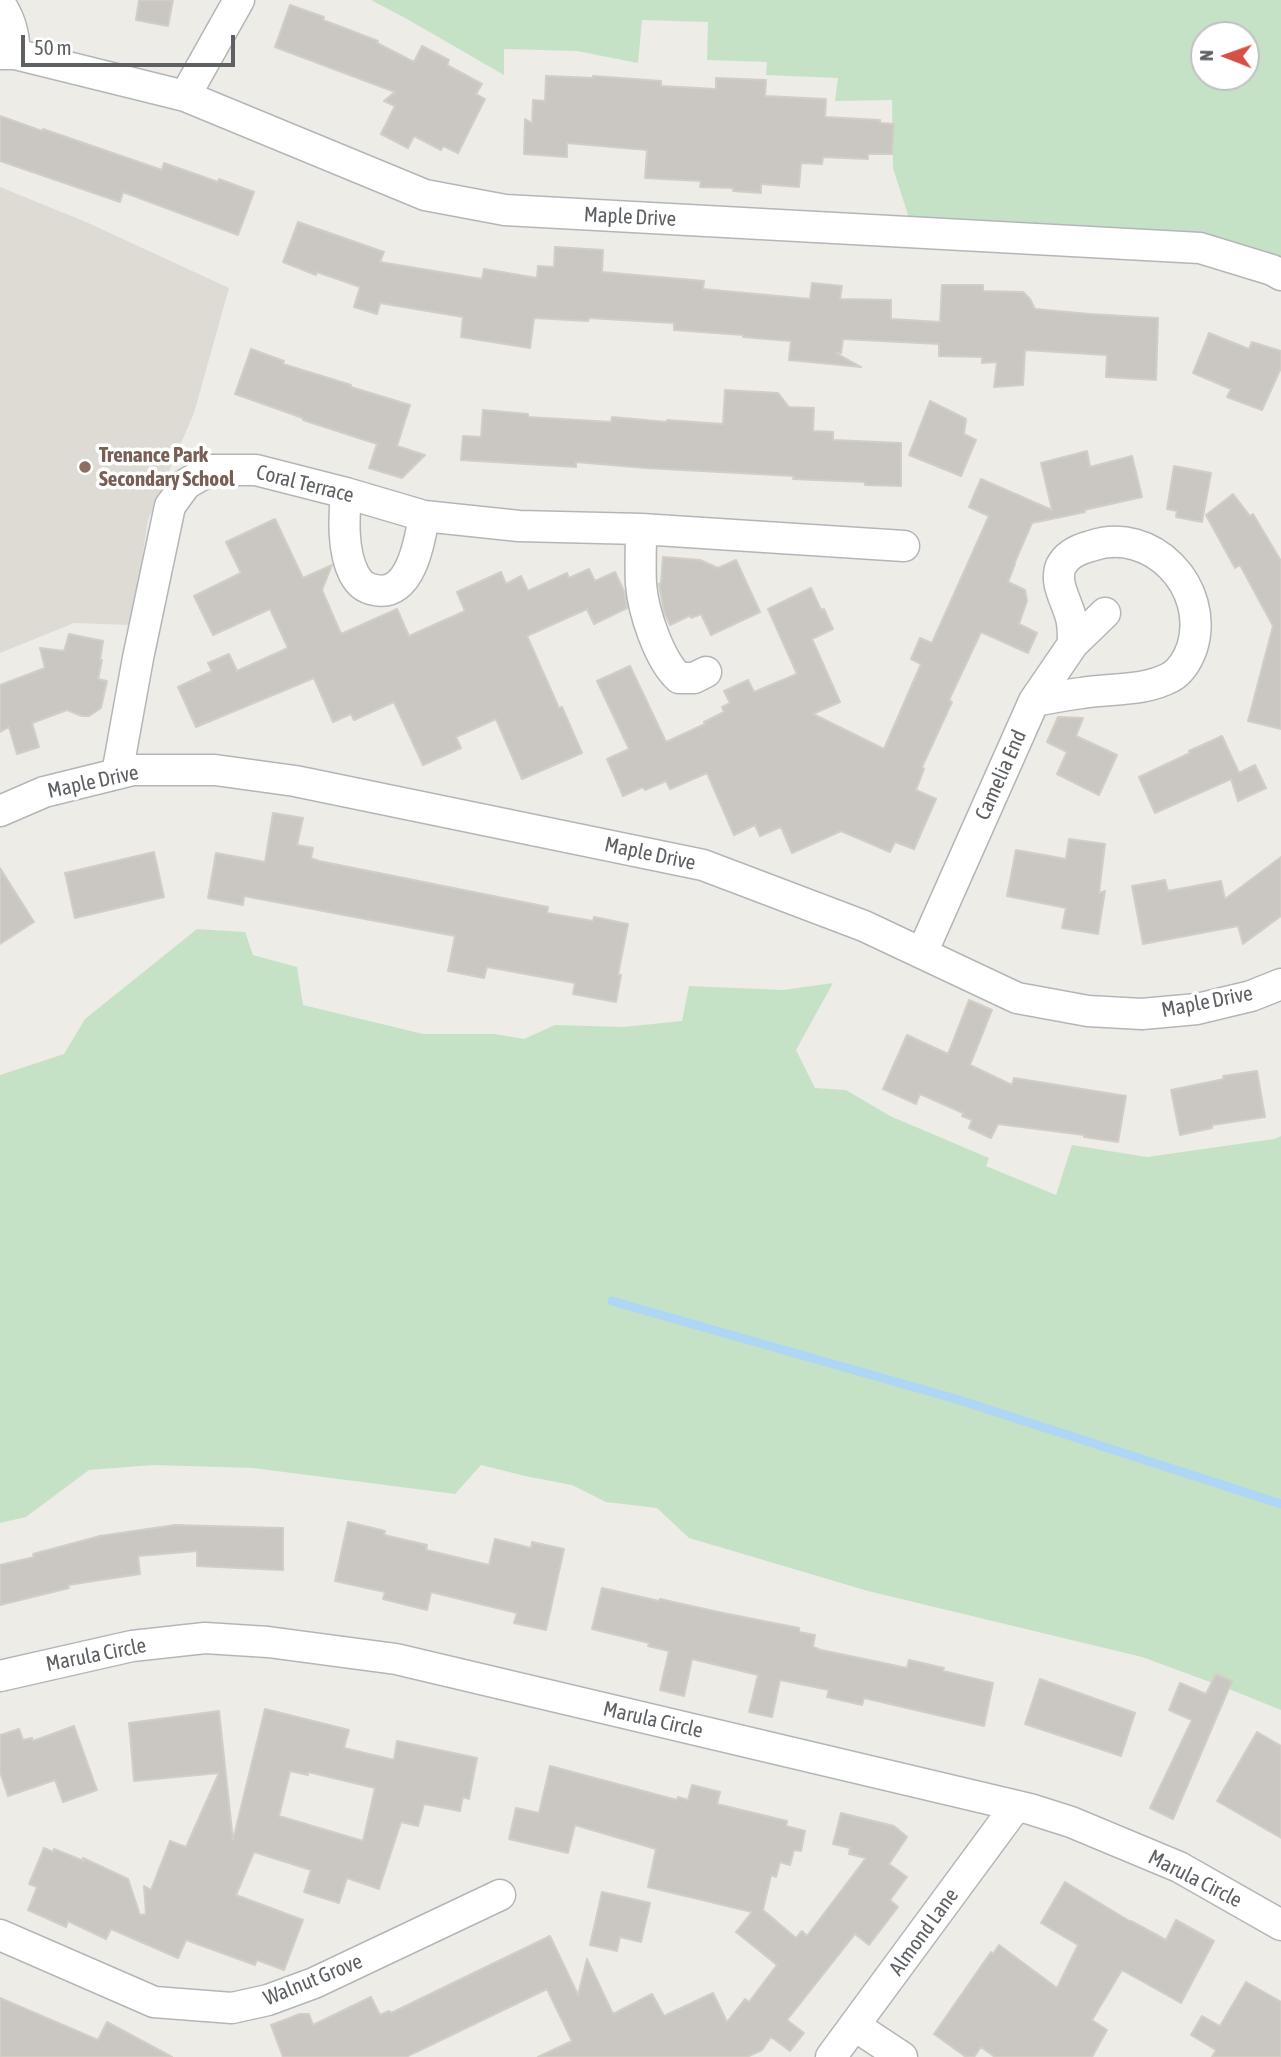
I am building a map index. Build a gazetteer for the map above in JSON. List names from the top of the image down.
{
  "streets": {
    "street": [
      "Maple Drive",
      "Coral Terrace",
      "Camelia End",
      "Marula Circle",
      "Almond Lane",
      "Walnut Grove"
    ]
  },
  "crossings": [
    ["Maple Drive", "Coral Terrace"],
    ["Maple Drive", "Camelia End"],
    ["Marula Circle", "Almond Lane"]
  ],
  "places": ["Trenance Park Secondary School"],
  "scale_bar": "50 m",
  "north": "left"
}
